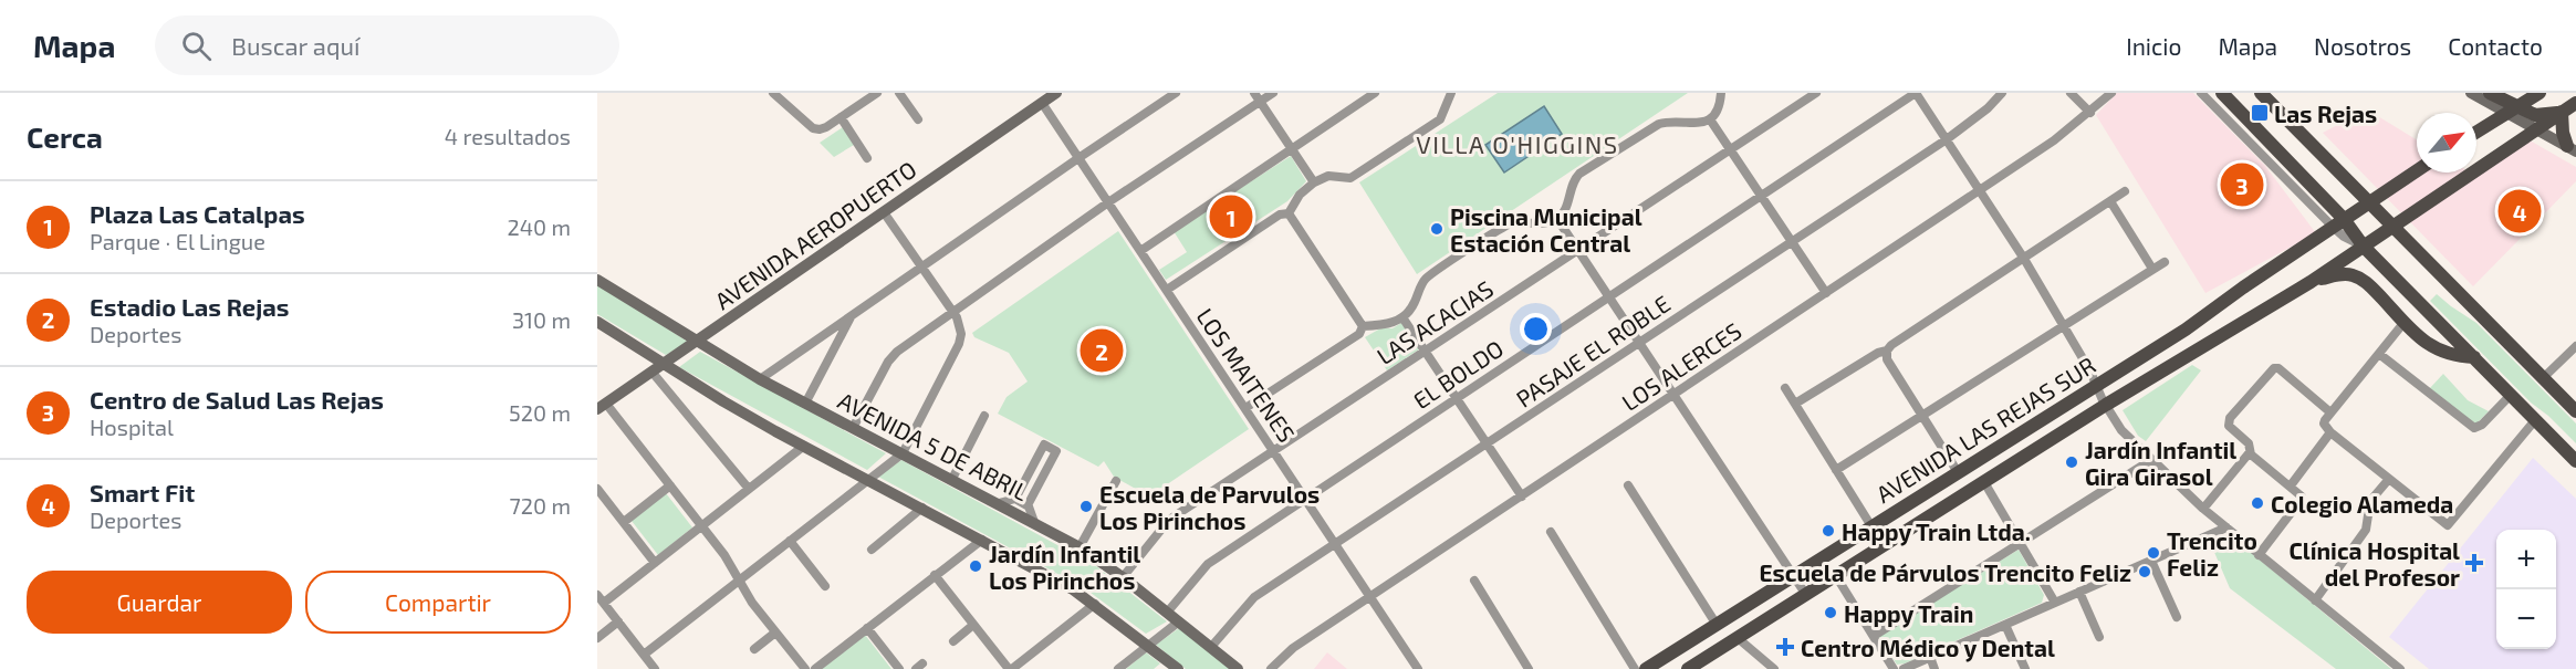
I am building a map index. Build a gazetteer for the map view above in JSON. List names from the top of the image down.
{
  "streets": {
    "main road": ["AVENIDA AEROPUERTO", "AVENIDA LAS REJAS SUR", "AVENIDA 5 DE ABRIL"],
    "street": [
      "LAS ACACIAS",
      "PASAJE EL ROBLE",
      "LOS ALERCES",
      "EL BOLDO",
      "LOS MAITENES"
    ]
  },
  "crossings": [
    ["AVENIDA AEROPUERTO", "LOS MAITENES"],
    ["AVENIDA AEROPUERTO", "AVENIDA 5 DE ABRIL"],
    ["LAS ACACIAS", "LOS MAITENES"],
    ["LAS ACACIAS", "AVENIDA 5 DE ABRIL"],
    ["PASAJE EL ROBLE", "LOS MAITENES"],
    ["PASAJE EL ROBLE", "AVENIDA 5 DE ABRIL"],
    ["LOS ALERCES", "LOS MAITENES"],
    ["EL BOLDO", "LOS MAITENES"],
    ["EL BOLDO", "AVENIDA 5 DE ABRIL"]
  ],
  "districts": ["VILLA O'HIGGINS"],
  "places": {
    "transit": ["Las Rejas"],
    "other": [
      "Piscina Municipal Estación Central",
      "Jardín Infantil Gira Girasol",
      "Colegio Alameda",
      "Escuela de Parvulos Los Pirinchos",
      "Happy Train Ltda.",
      "Trencito Feliz",
      "Jardín Infantil Los Pirinchos",
      "Escuela de Párvulos Trencito Feliz",
      "Happy Train"
    ],
    "health": ["Clínica Hospital del Profesor", "Centro Médico y Dental"]
  },
  "north": "top right",
  "page": {
    "header": "Mapa",
    "search": "Buscar aquí",
    "nav": [
      "Inicio",
      "Mapa",
      "Nosotros",
      "Contacto"
    ],
    "heading": ["Cerca", "4 resultados"],
    "pins": [
      "3",
      "4",
      "1",
      "2"
    ],
    "list": [
      {
        "mark": "1",
        "name": "Plaza Las Catalpas",
        "note": "Parque · El Lingue",
        "value": "240 m"
      },
      {
        "mark": "2",
        "name": "Estadio Las Rejas",
        "note": "Deportes",
        "value": "310 m"
      },
      {
        "mark": "3",
        "name": "Centro de Salud Las Rejas",
        "note": "Hospital",
        "value": "520 m"
      },
      {
        "mark": "4",
        "name": "Smart Fit",
        "note": "Deportes",
        "value": "720 m"
      }
    ],
    "map_buttons": ["+", "−"],
    "buttons": ["Guardar", "Compartir"]
  }
}
